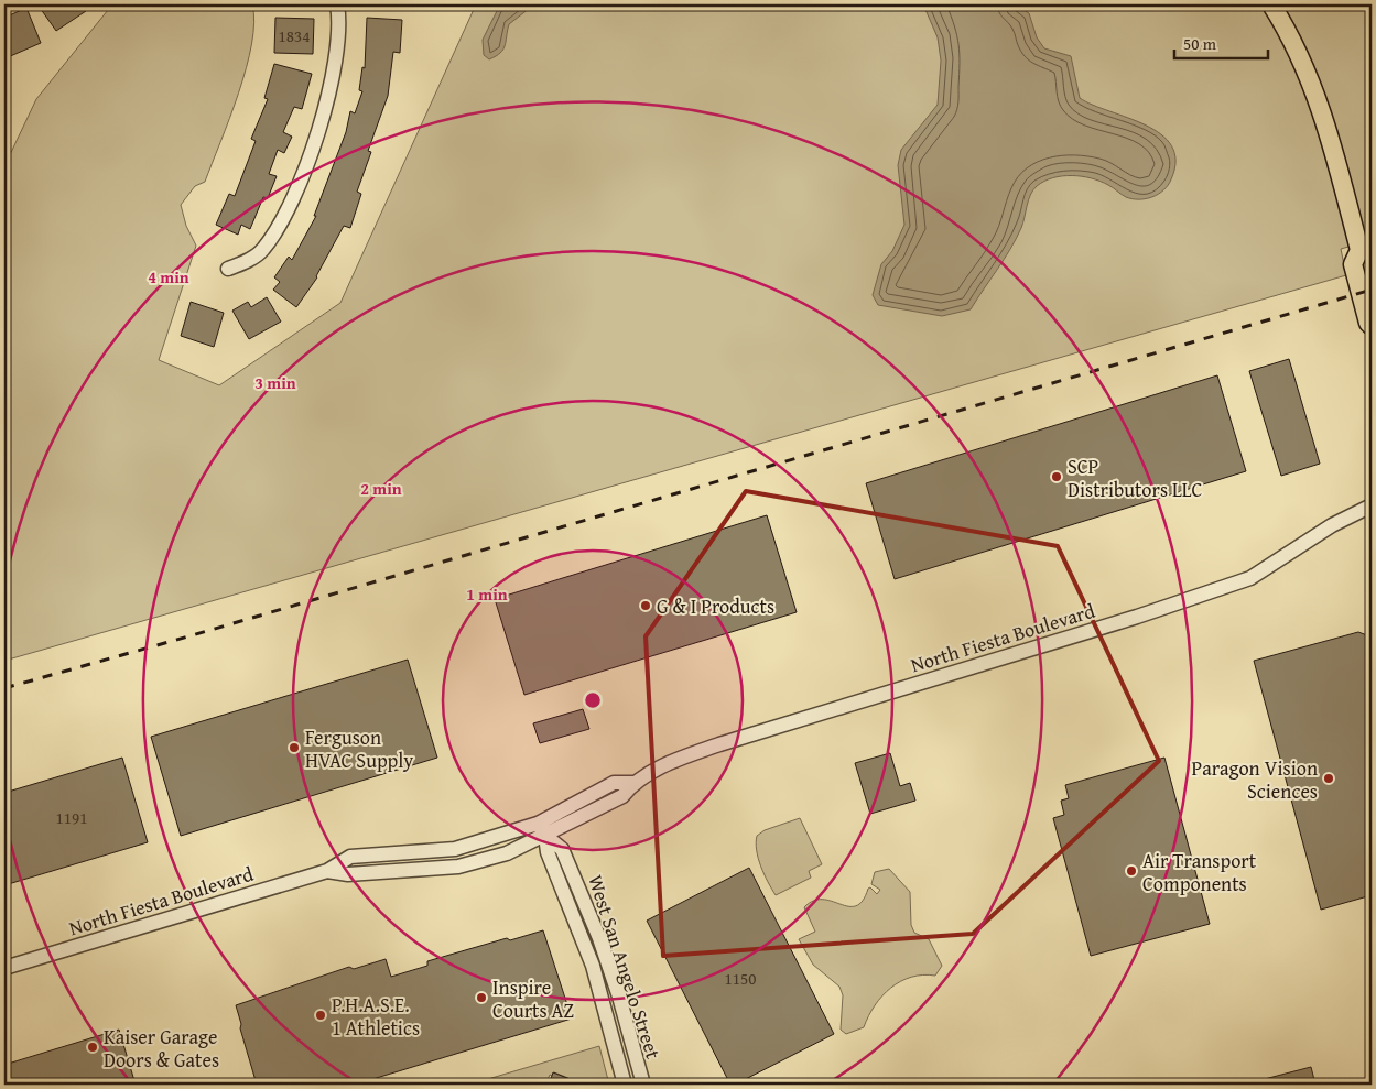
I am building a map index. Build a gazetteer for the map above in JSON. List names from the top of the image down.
{
  "streets": {
    "street": ["North Fiesta Boulevard", "West San Angelo Street"]
  },
  "crossings": [
    ["North Fiesta Boulevard", "West San Angelo Street"]
  ],
  "places": [
    "SCP Distributors LLC",
    "G & I Products",
    "Ferguson HVAC Supply",
    "Paragon Vision Sciences",
    "Air Transport Components",
    "Inspire Courts AZ",
    "P.H.A.S.E. 1 Athletics",
    "Kaiser Garage Doors & Gates"
  ],
  "house_numbers": ["1834", "1191", "1150"],
  "scale_bar": "50 m",
  "rings": [
    "4 min",
    "3 min",
    "2 min",
    "1 min"
  ]
}
